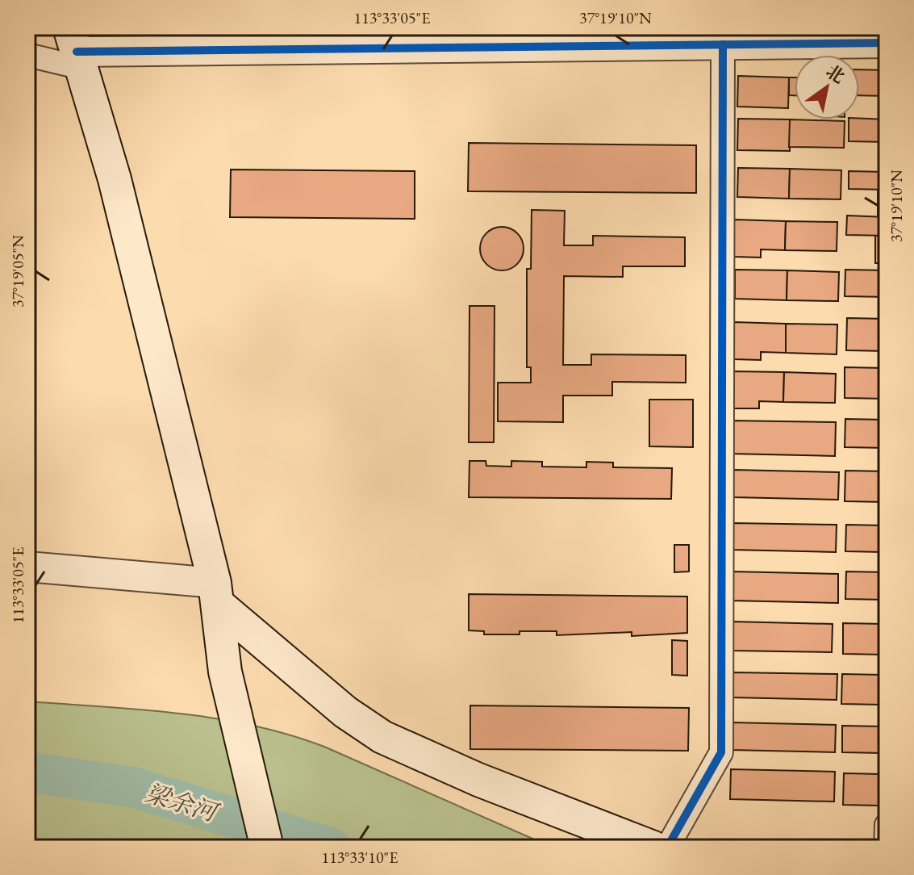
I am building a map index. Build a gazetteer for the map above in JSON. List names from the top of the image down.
{
  "water": ["梁余河"],
  "north": "top right",
  "coordinates": [
    "113°33'05\"E",
    "37°19'10\"N",
    "37°19'05\"N",
    "113°33'10\"E"
  ]
}
